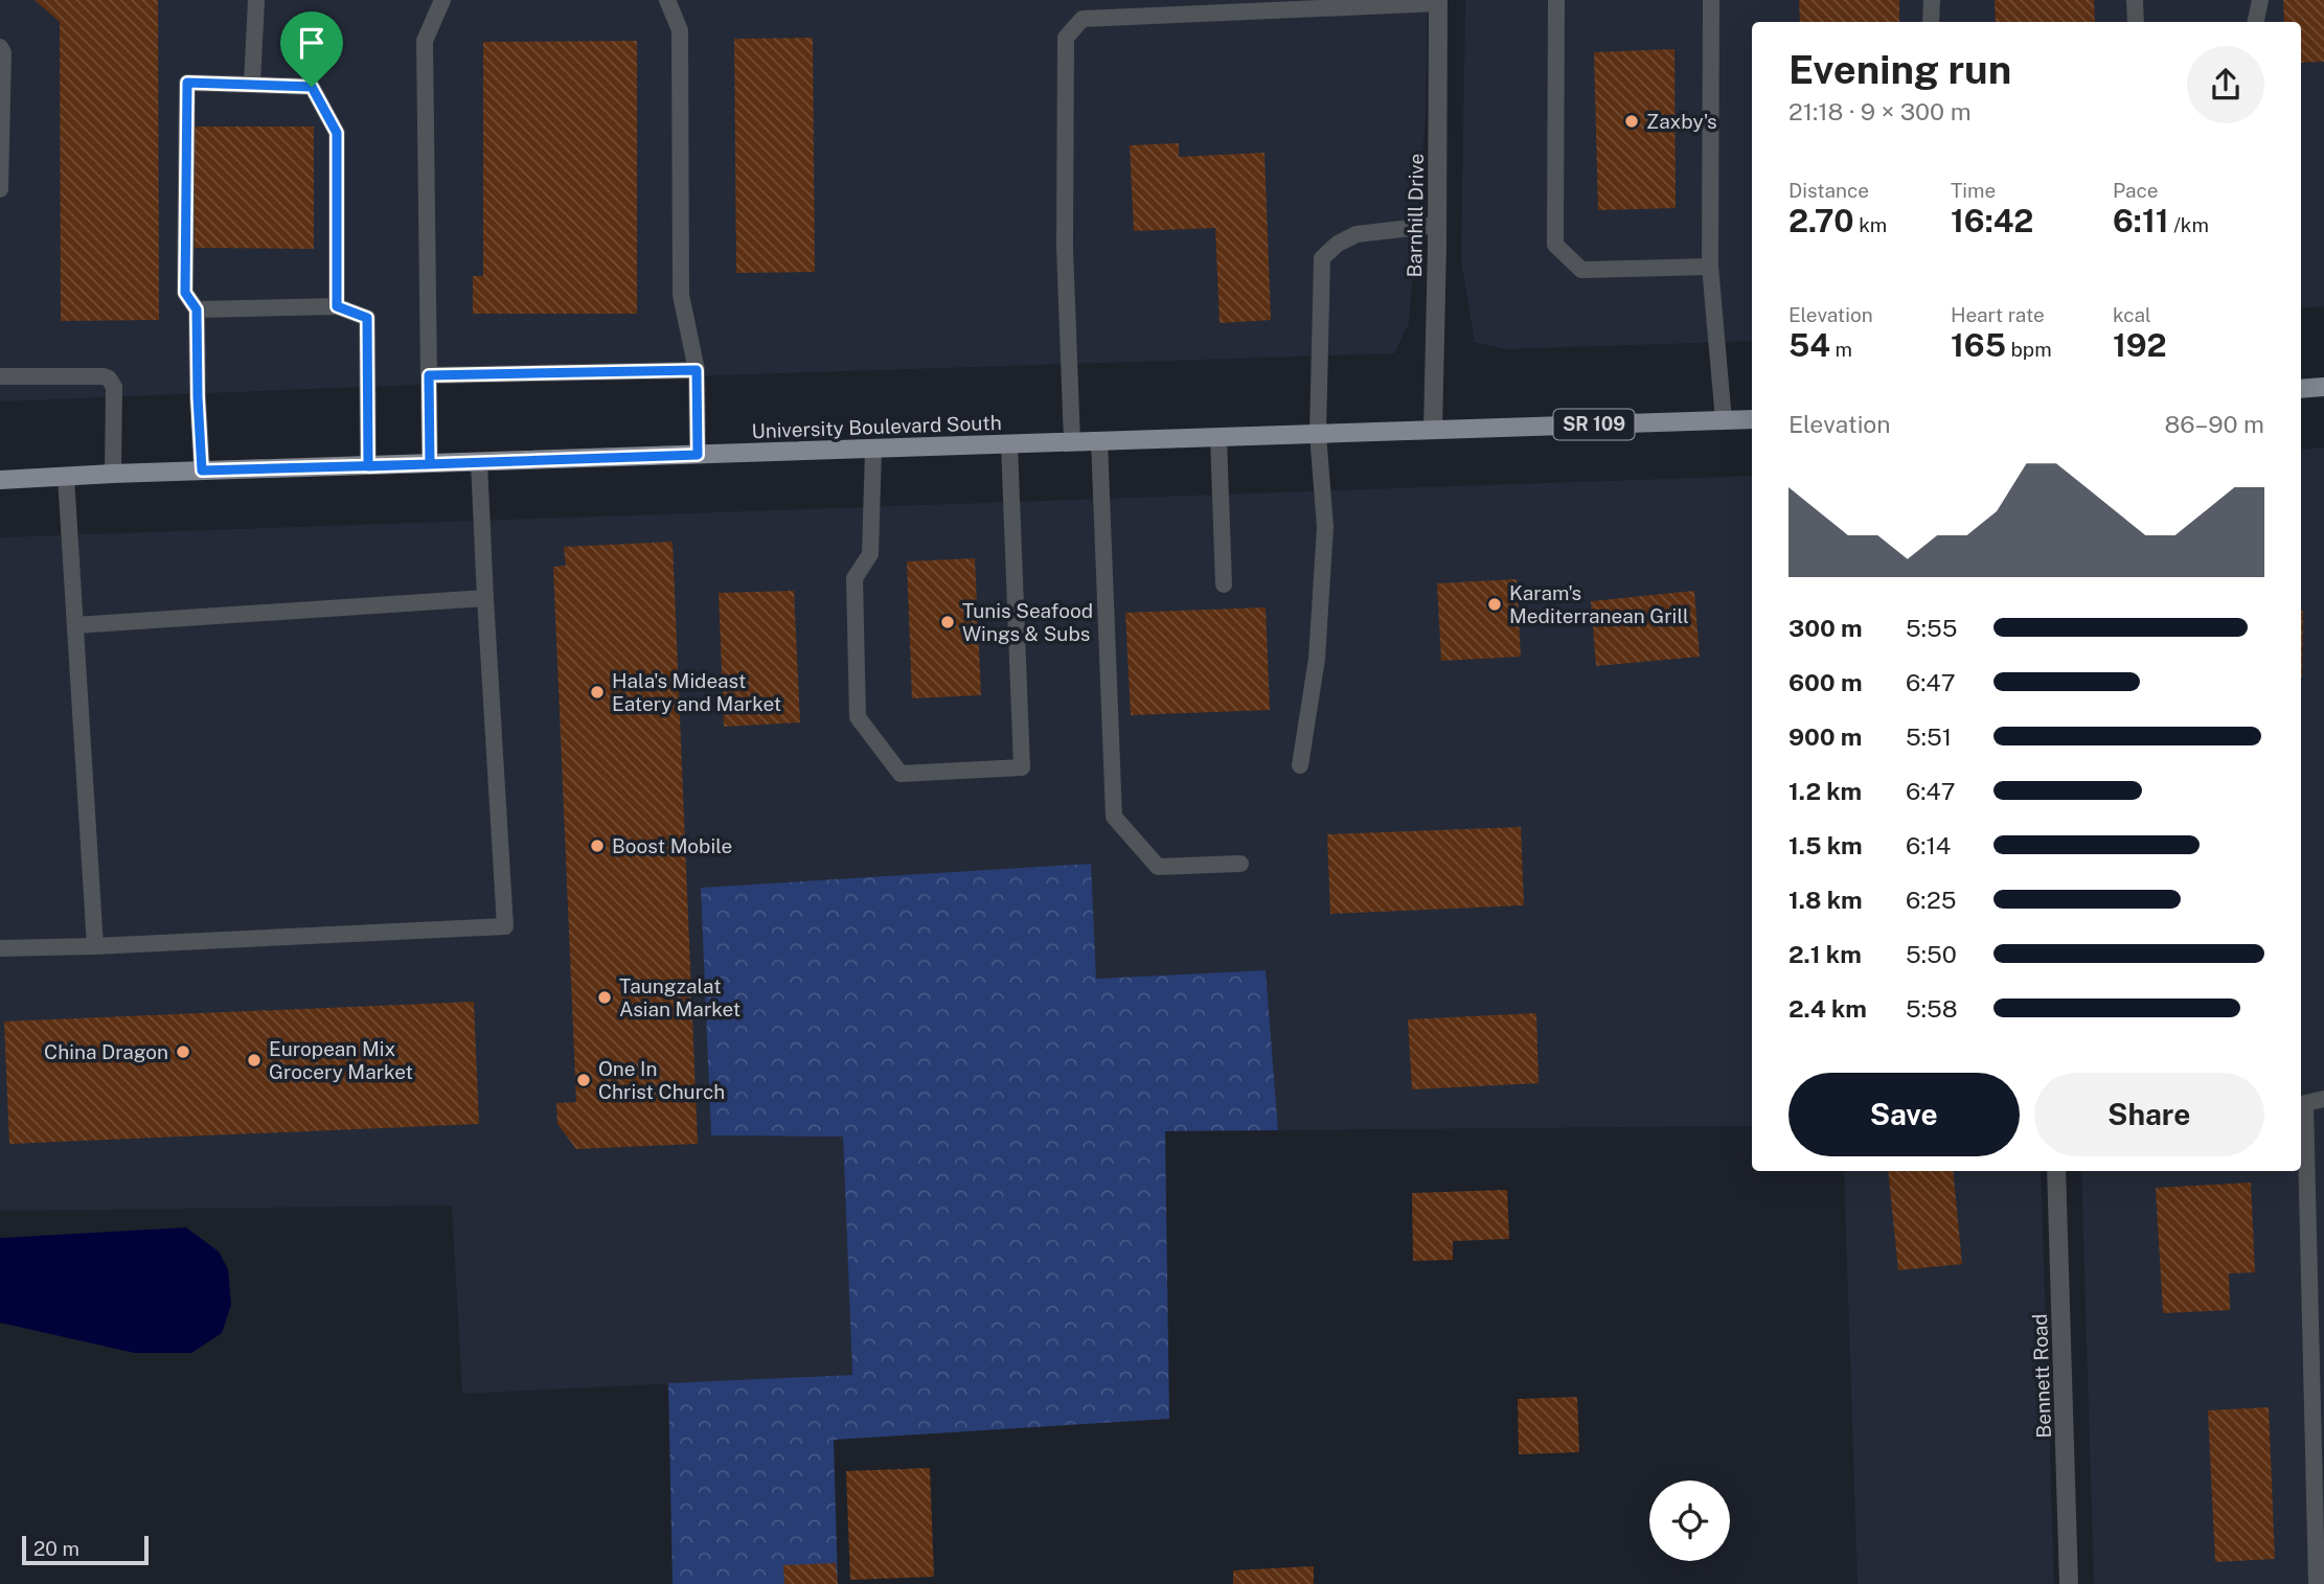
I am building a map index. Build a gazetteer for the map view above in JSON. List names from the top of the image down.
{
  "streets": {
    "main road": ["SR 109", "University Boulevard South"],
    "street": ["Barnhill Drive", "Bennett Road"]
  },
  "crossings": [
    ["Barnhill Drive", "University Boulevard South"]
  ],
  "places": [
    "Zaxby's",
    "Karam's Mediterranean Grill",
    "Tunis Seafood Wings & Subs",
    "Hala's Mideast Eatery and Market",
    "Boost Mobile",
    "Taungzalat Asian Market",
    "China Dragon",
    "European Mix Grocery Market",
    "One In Christ Church"
  ],
  "scale_bar": "20 m",
  "page": {
    "heading": ["Evening run", "21:18 · 9 × 300 m"],
    "stats": [
      ["Distance", "2.70 km"],
      ["Time", "16:42"],
      ["Pace", "6:11 /km"],
      ["Elevation", "54 m"],
      ["Heart rate", "165 bpm"],
      ["kcal", "192"]
    ],
    "chart": ["Elevation", "86–90 m"],
    "list": [
      {
        "name": "300 m",
        "note": "5:55"
      },
      {
        "name": "600 m",
        "note": "6:47"
      },
      {
        "name": "900 m",
        "note": "5:51"
      },
      {
        "name": "1.2 km",
        "note": "6:47"
      },
      {
        "name": "1.5 km",
        "note": "6:14"
      },
      {
        "name": "1.8 km",
        "note": "6:25"
      },
      {
        "name": "2.1 km",
        "note": "5:50"
      },
      {
        "name": "2.4 km",
        "note": "5:58"
      }
    ],
    "buttons": ["Save", "Share"],
    "scale": "20 m"
  }
}
